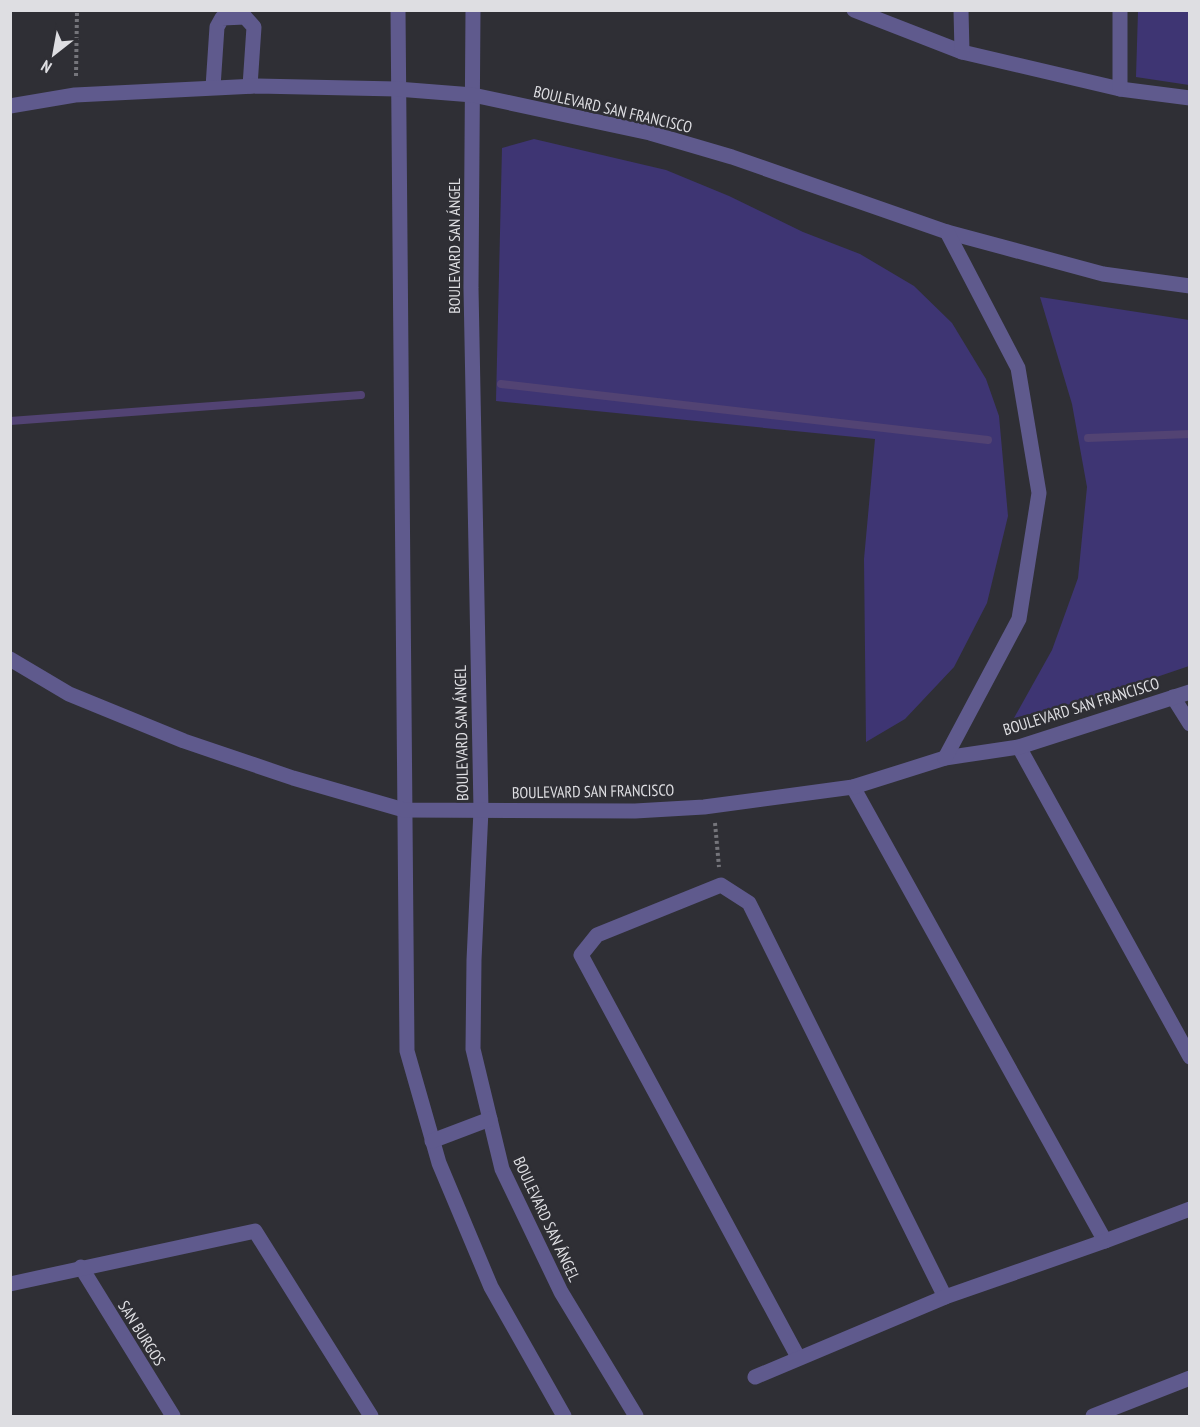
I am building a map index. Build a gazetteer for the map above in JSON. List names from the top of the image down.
{
  "streets": {
    "street": ["BOULEVARD SAN FRANCISCO", "BOULEVARD SAN ÁNGEL", "SAN BURGOS"]
  },
  "crossings": [
    ["BOULEVARD SAN FRANCISCO", "BOULEVARD SAN ÁNGEL"]
  ],
  "north": "bottom left"
}
